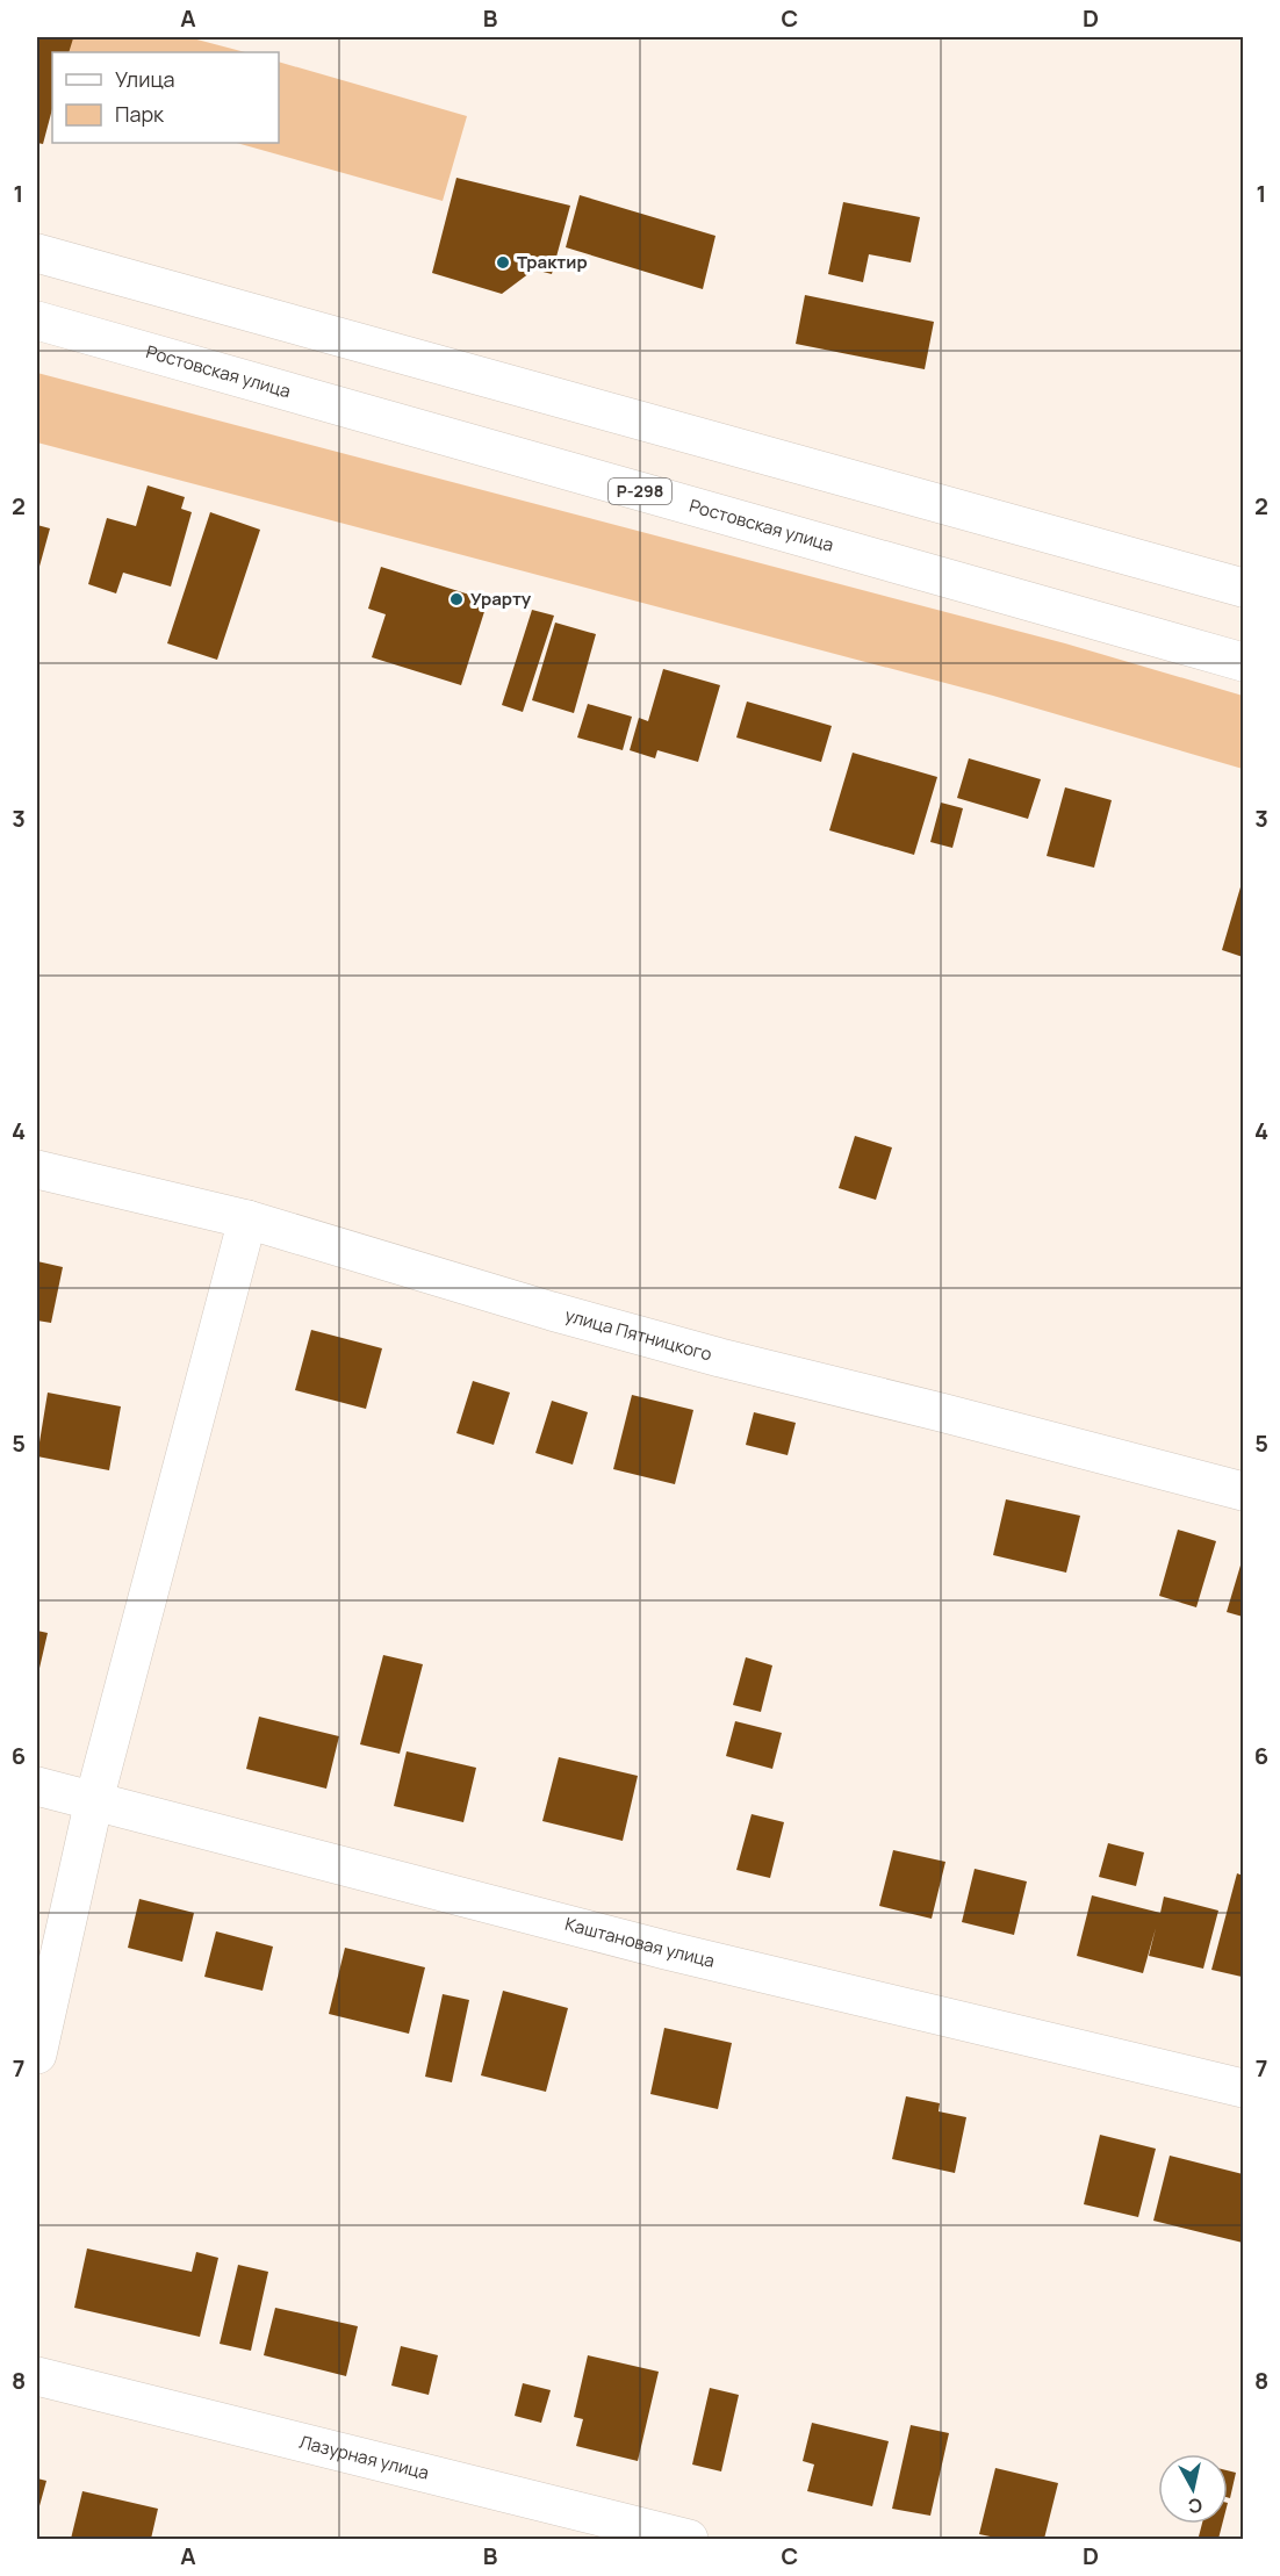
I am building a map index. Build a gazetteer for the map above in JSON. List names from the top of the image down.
{
  "streets": {
    "main road": [
      "Ростовская улица",
      "Р-298",
      "улица Пятницкого",
      "Каштановая улица",
      "Лазурная улица"
    ]
  },
  "places": ["Трактир", "Урарту"],
  "legend": ["Улица", "Парк"],
  "north": "bottom",
  "grid": {
    "columns": [
      "A",
      "B",
      "C",
      "D"
    ],
    "rows": [
      "1",
      "2",
      "3",
      "4",
      "5",
      "6",
      "7",
      "8"
    ]
  }
}
